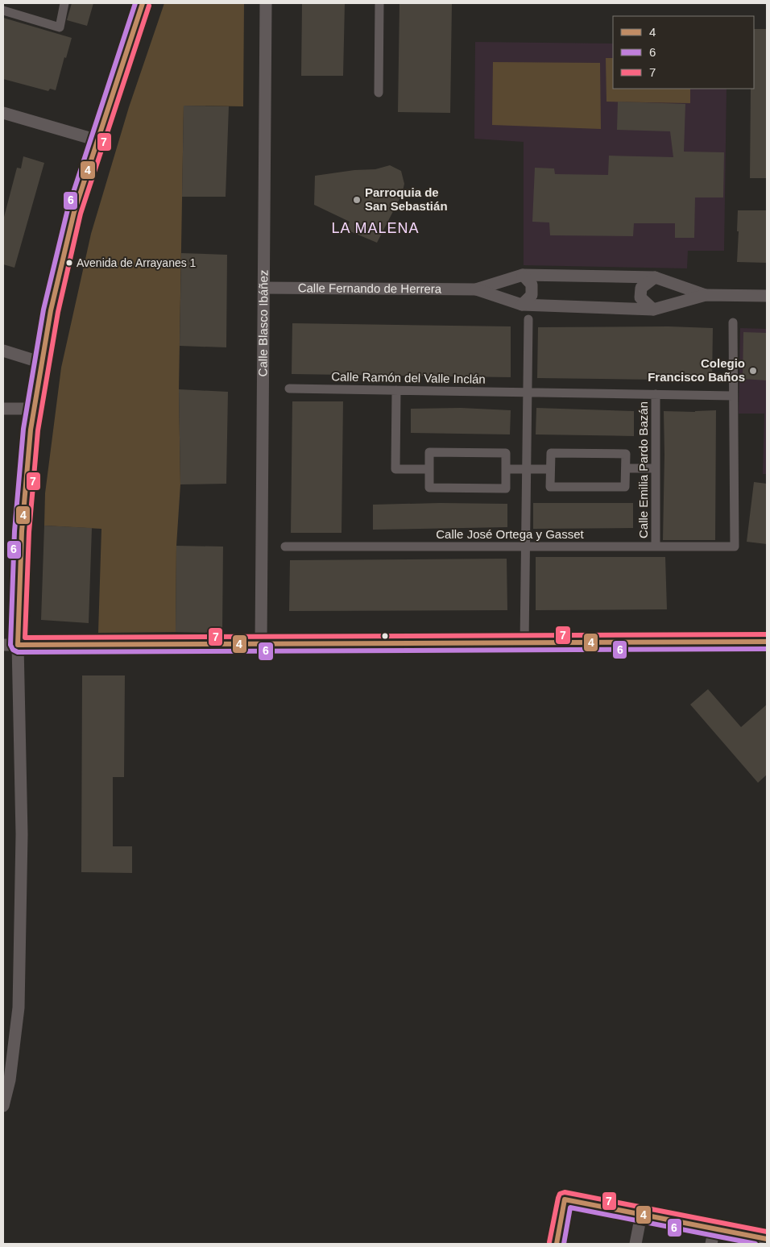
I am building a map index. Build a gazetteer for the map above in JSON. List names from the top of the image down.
{
  "streets": {
    "street": [
      "Calle Fernando de Herrera",
      "Calle Blasco Ibáñez",
      "Calle Ramón del Valle Inclán",
      "Calle Emilia Pardo Bazán",
      "Calle José Ortega y Gasset"
    ]
  },
  "crossings": [
    ["Calle Fernando de Herrera", "Calle Blasco Ibáñez"],
    ["Calle Ramón del Valle Inclán", "Calle Emilia Pardo Bazán"],
    ["Calle Ramón del Valle Inclán", "Calle José Ortega y Gasset"],
    ["Calle Emilia Pardo Bazán", "Calle José Ortega y Gasset"]
  ],
  "districts": ["LA MALENA"],
  "places": ["Parroquia de San Sebastián", "Avenida de Arrayanes 1", "Colegio Francisco Baños"],
  "lines": ["transit line 4", "transit line 6", "transit line 7"],
  "legend": ["4", "6", "7"]
}
